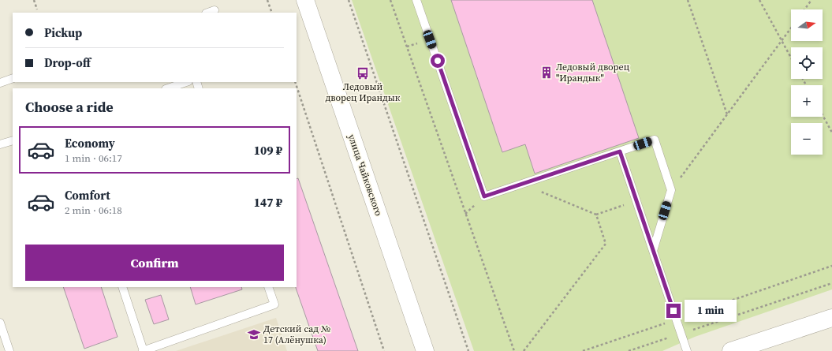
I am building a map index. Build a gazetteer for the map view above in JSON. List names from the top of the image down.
{
  "streets": {
    "main road": ["улица Чайковского"]
  },
  "places": {
    "building": ["Ледовый дворец \"Ирандык\""],
    "bus stop": ["Ледовый дворец Ирандык"],
    "school or university": ["Детский сад № 17 (Алёнушка)"]
  },
  "north": "right",
  "page": {
    "map_buttons": ["+", "−"],
    "banner": ["Pickup", "Drop-off"],
    "heading": "Choose a ride",
    "list": [
      {
        "name": "Economy",
        "note": "1 min · 06:17",
        "value": "109 ₽"
      },
      {
        "name": "Comfort",
        "note": "2 min · 06:18",
        "value": "147 ₽"
      }
    ],
    "buttons": "Confirm",
    "bubble": "1 min"
  }
}
